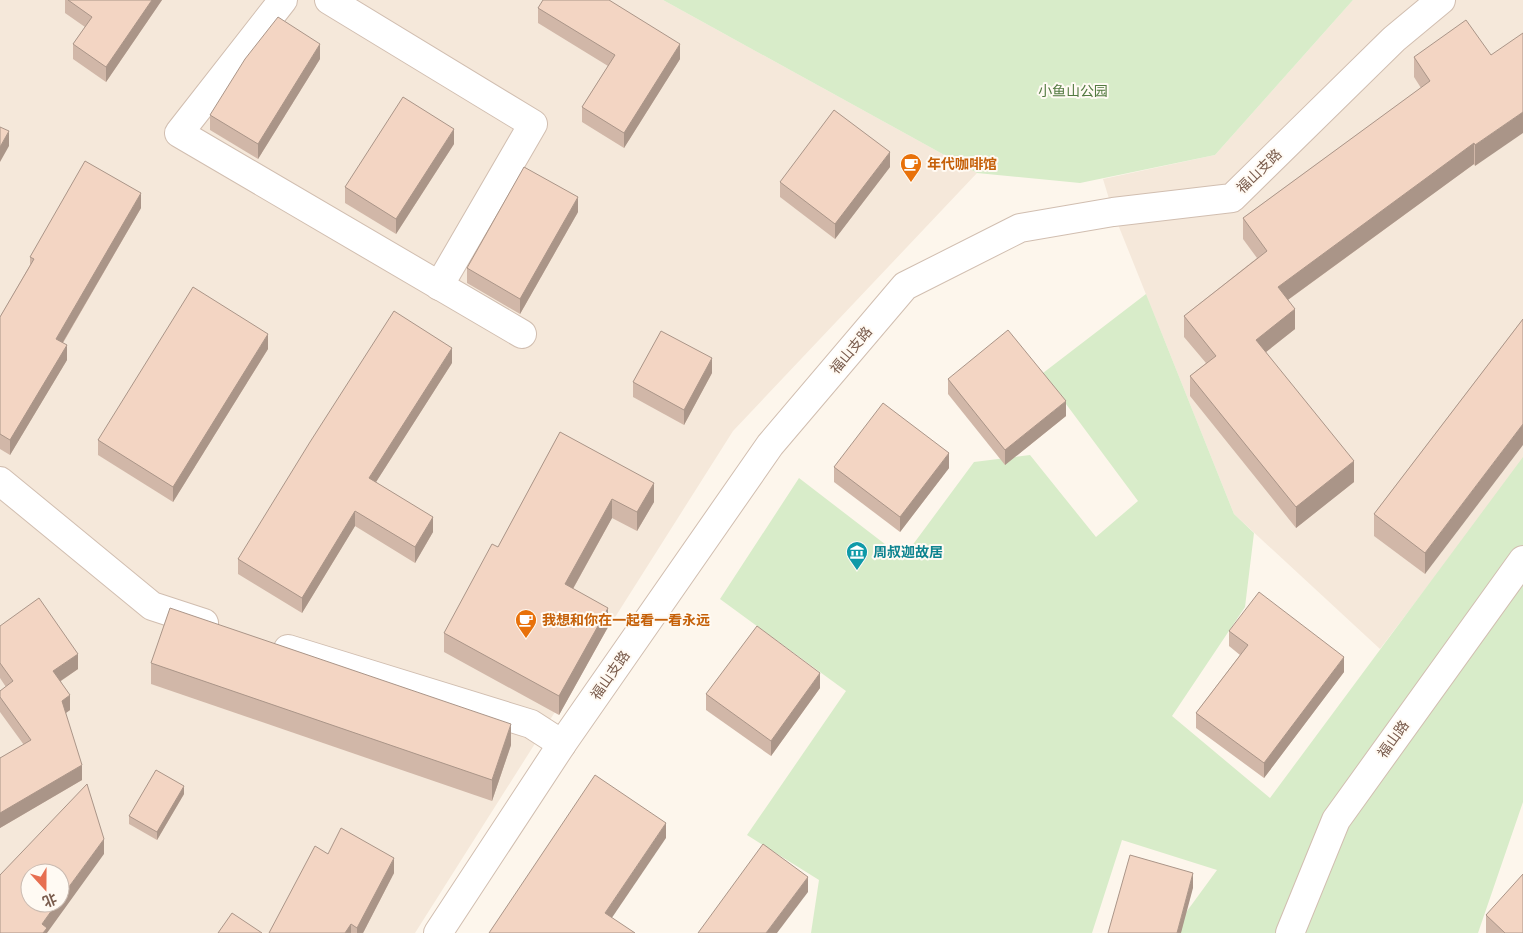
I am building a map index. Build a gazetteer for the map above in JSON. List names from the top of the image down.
{
  "streets": {
    "street": ["福山支路", "福山路"]
  },
  "parks": ["小鱼山公园"],
  "places": {
    "cafe": ["年代咖啡馆", "我想和你在一起看一看永远"],
    "museum": ["周叔迦故居"]
  },
  "north": "bottom"
}
